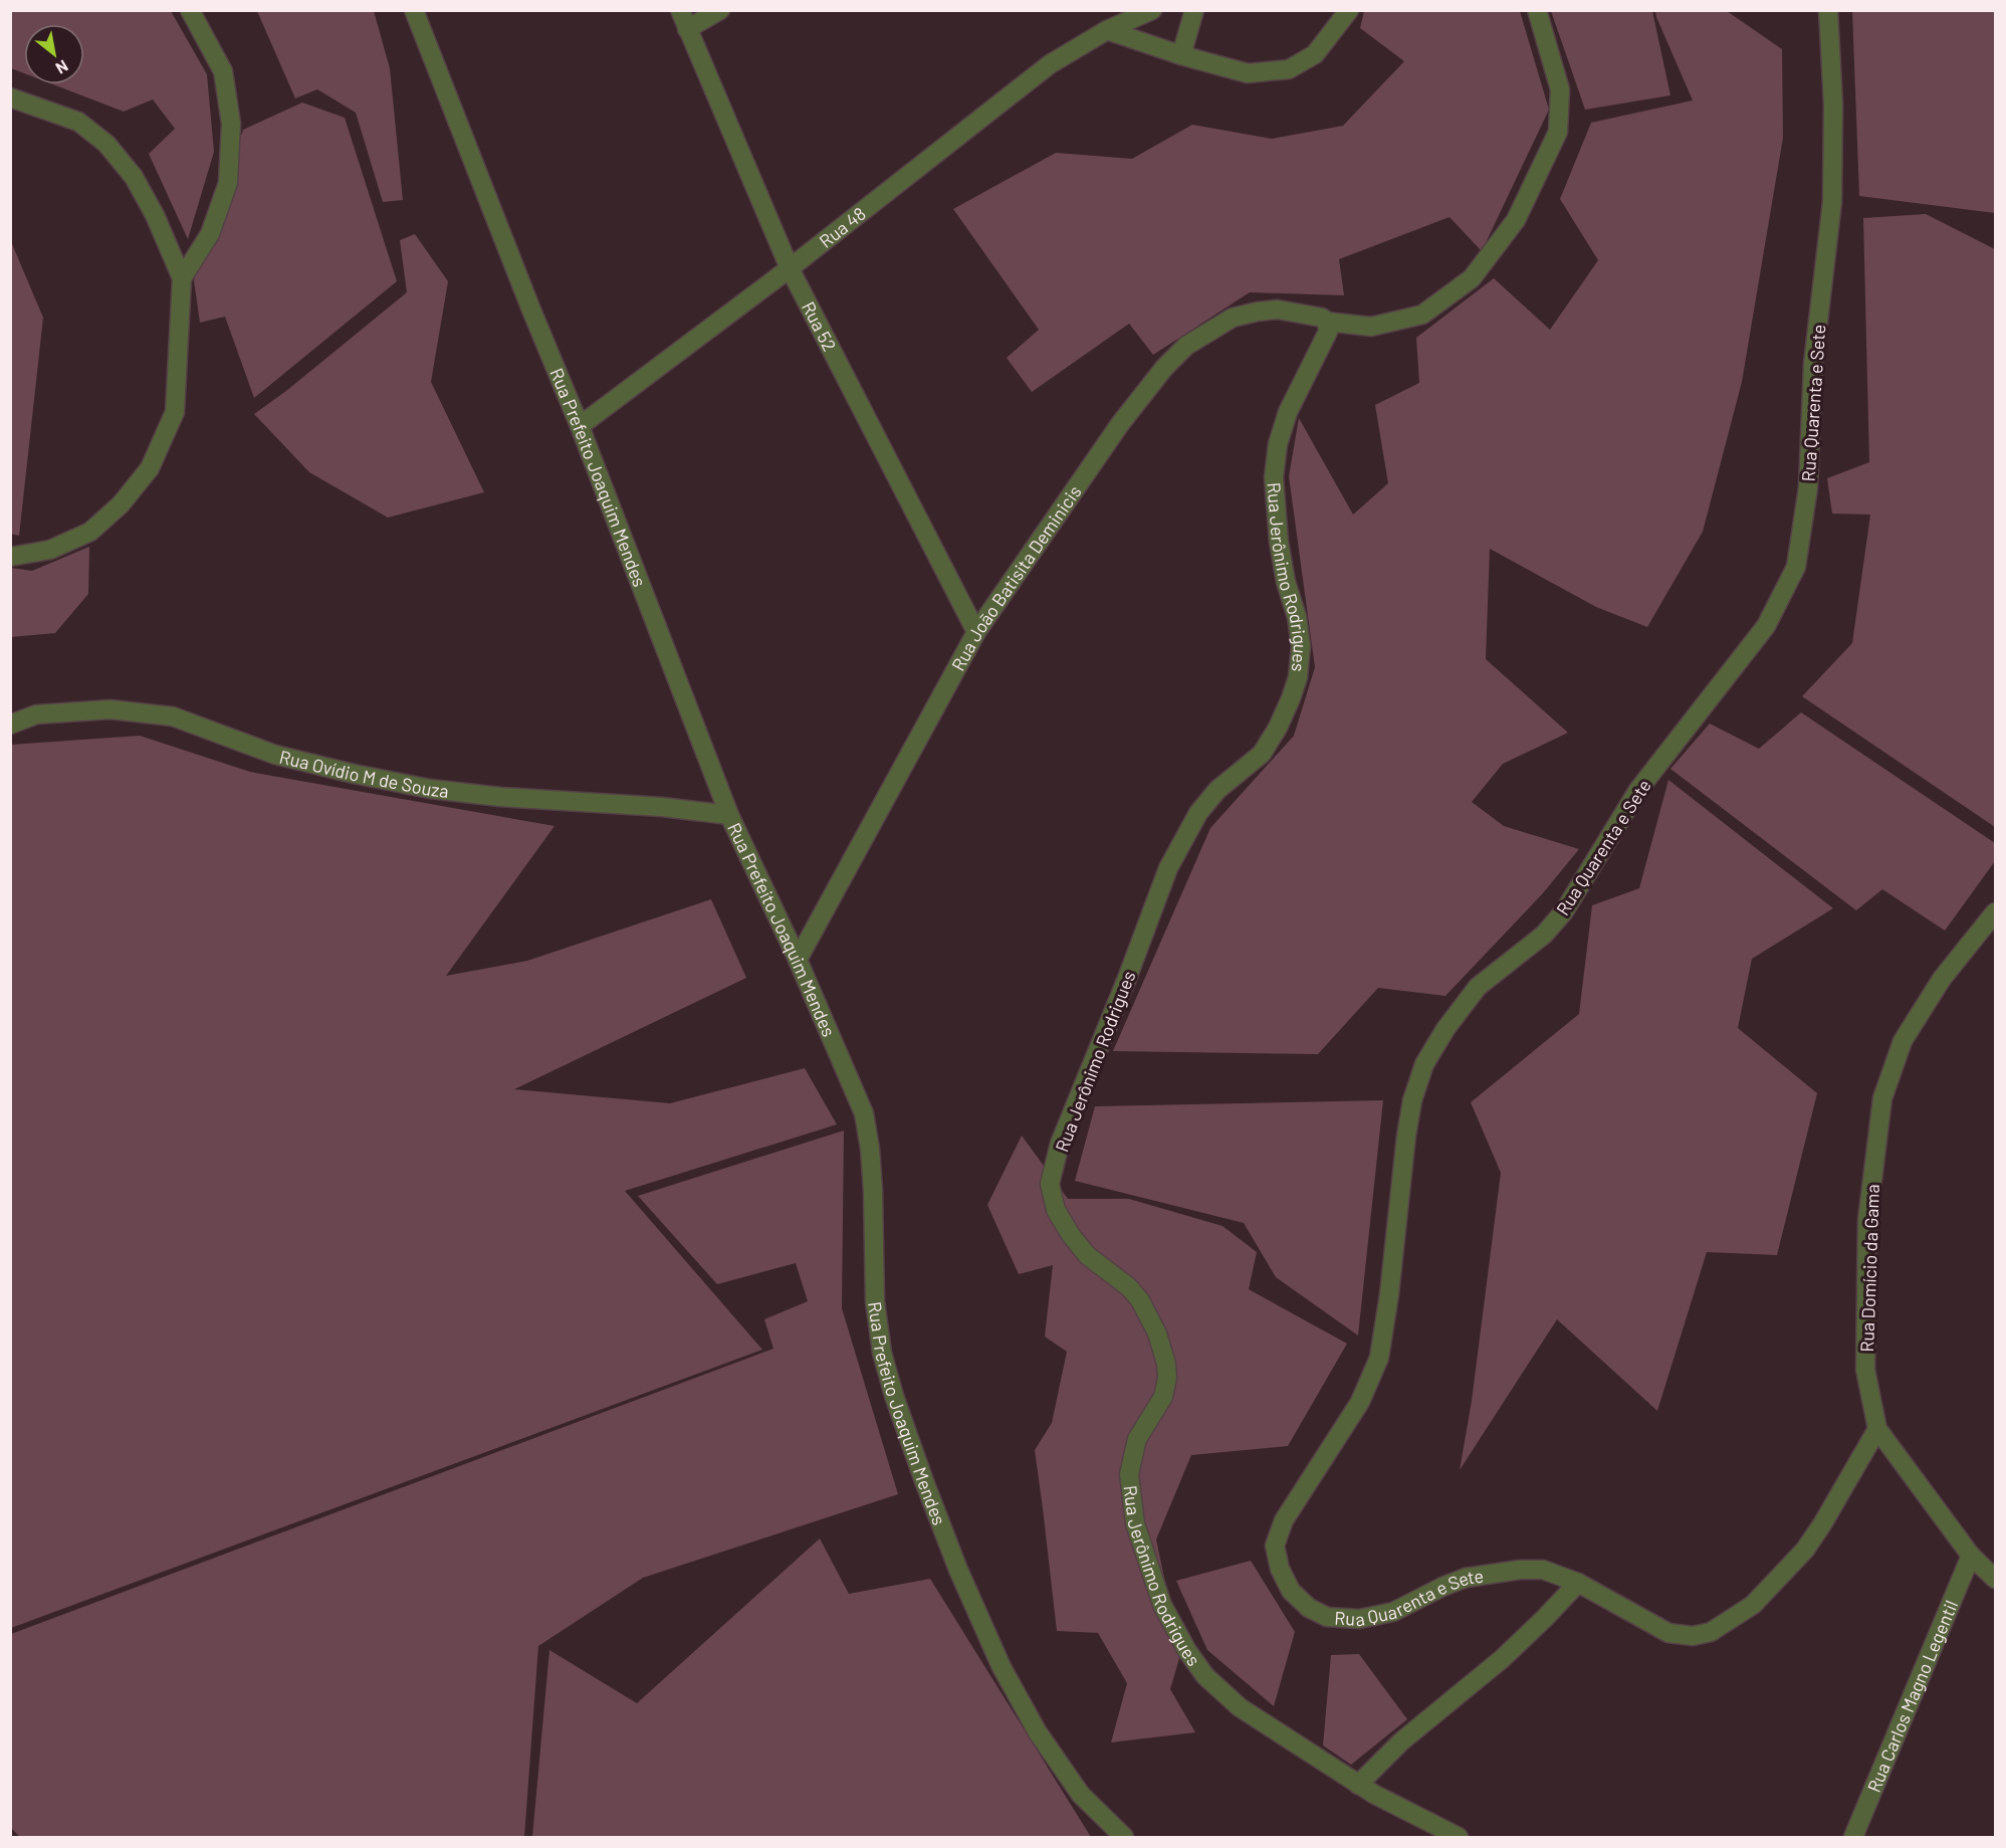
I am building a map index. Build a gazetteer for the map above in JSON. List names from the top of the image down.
{
  "streets": {
    "street": [
      "Rua 48",
      "Rua 52",
      "Rua Quarenta e Sete",
      "Rua Prefeito Joaquim Mendes",
      "Rua Jerônimo Rodrigues",
      "Rua João Batisita Deminicis",
      "Rua Ovídio M de Souza",
      "Rua Domício da Gama",
      "Rua Carlos Magno Legentil"
    ]
  },
  "crossings": [
    ["Rua 48", "Rua 52"],
    ["Rua 48", "Rua Prefeito Joaquim Mendes"],
    ["Rua 52", "Rua João Batisita Deminicis"],
    ["Rua Quarenta e Sete", "Rua Domício da Gama"],
    ["Rua Prefeito Joaquim Mendes", "Rua João Batisita Deminicis"],
    ["Rua Prefeito Joaquim Mendes", "Rua Ovídio M de Souza"],
    ["Rua Jerônimo Rodrigues", "Rua João Batisita Deminicis"],
    ["Rua Domício da Gama", "Rua Carlos Magno Legentil"]
  ],
  "north": "bottom right"
}
